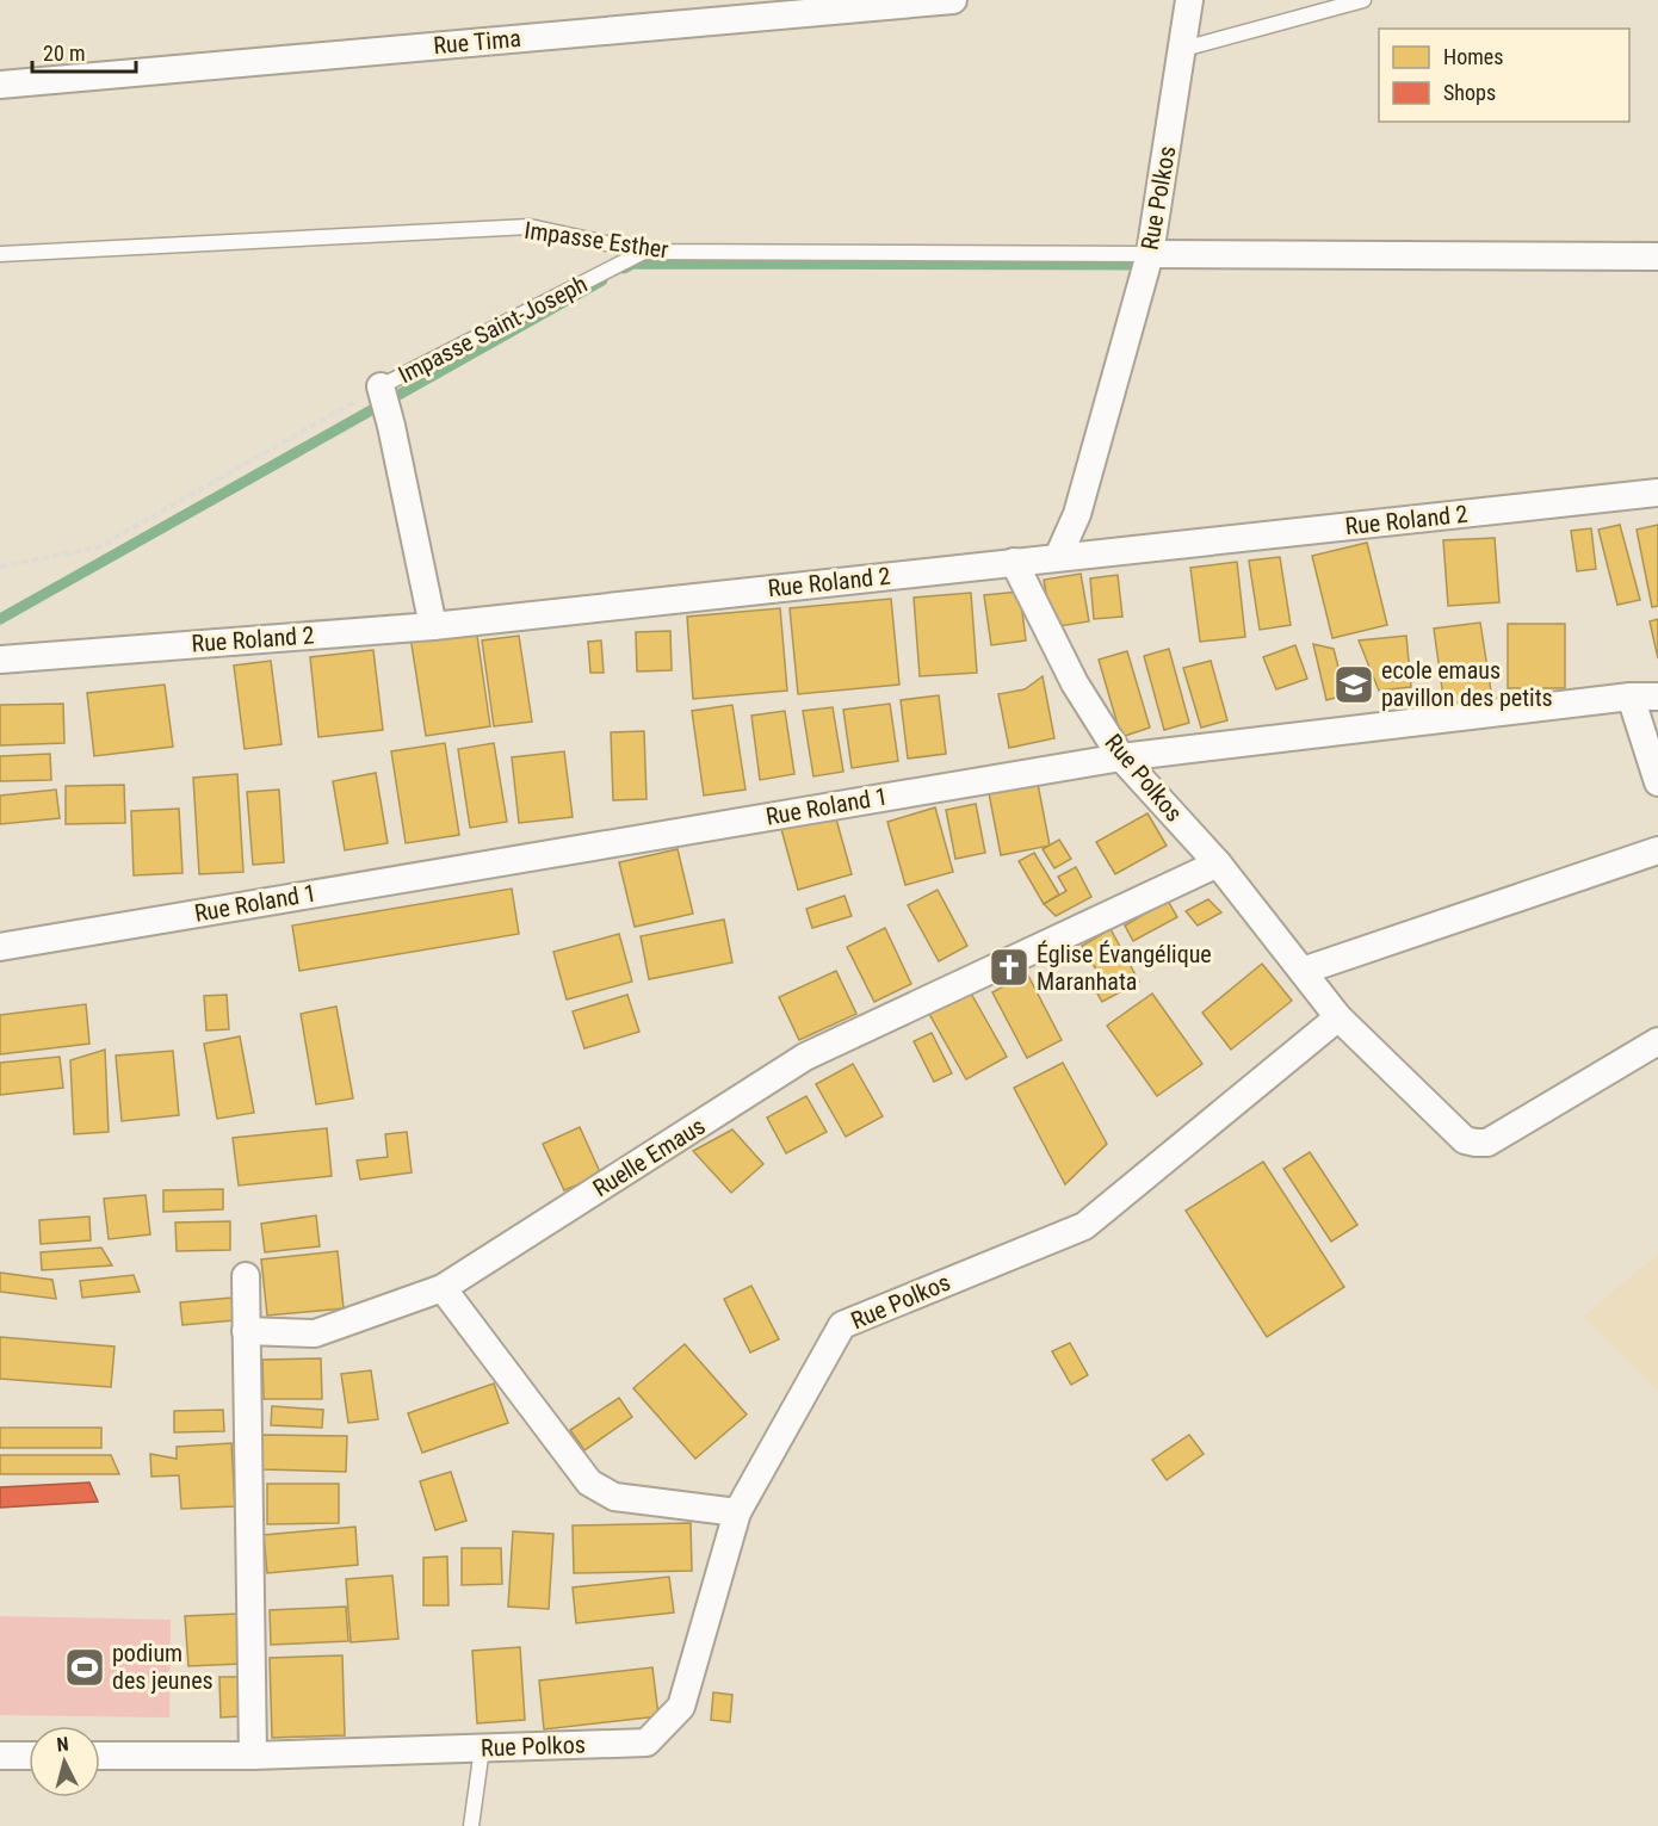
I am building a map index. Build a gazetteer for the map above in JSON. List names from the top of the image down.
{
  "streets": {
    "street": [
      "Rue Tima",
      "Rue Polkos",
      "Rue Roland 2",
      "Rue Roland 1",
      "Ruelle Emaus"
    ],
    "lane": ["Impasse Esther", "Impasse Saint-Joseph"]
  },
  "crossings": [
    ["Rue Polkos", "Impasse Esther"],
    ["Rue Polkos", "Rue Roland 2"],
    ["Rue Polkos", "Rue Roland 1"],
    ["Rue Polkos", "Ruelle Emaus"],
    ["Impasse Esther", "Impasse Saint-Joseph"]
  ],
  "places": {
    "school or university": ["ecole emaus pavillon des petits"],
    "church": ["Église Évangélique Maranhata"],
    "sports": ["podium des jeunes"]
  },
  "legend": ["Homes", "Shops"],
  "scale_bar": "20 m",
  "north": "top"
}
